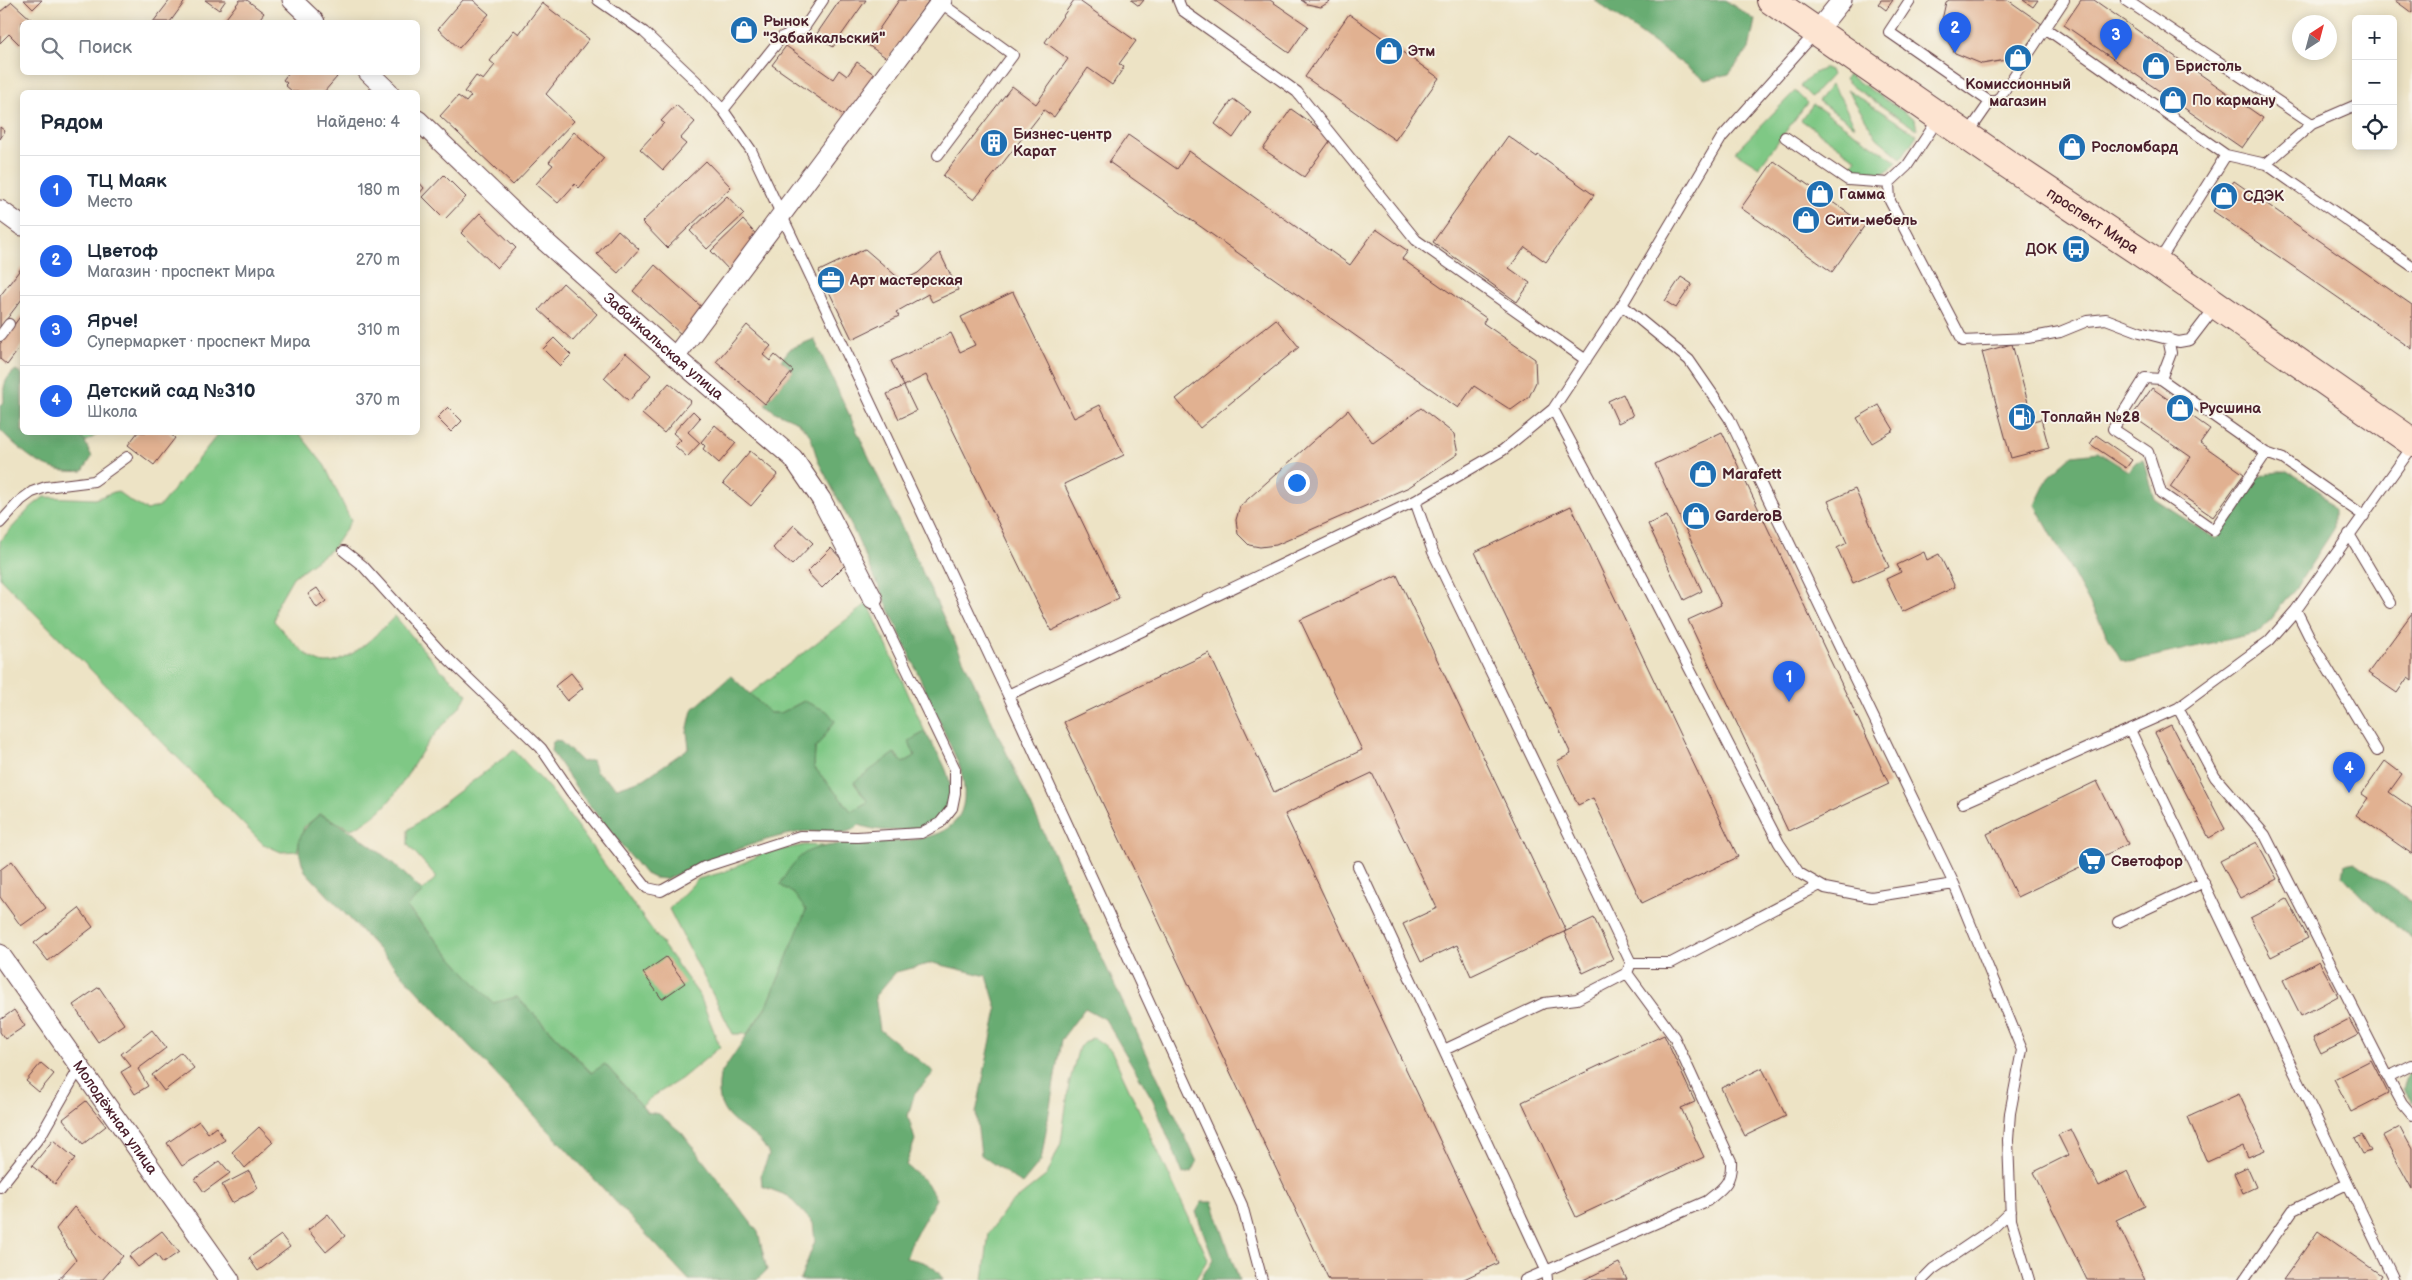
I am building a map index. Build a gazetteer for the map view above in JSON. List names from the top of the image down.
{
  "streets": {
    "main road": ["проспект Мира"],
    "street": ["Забайкальская улица", "Молодёжная улица"]
  },
  "places": {
    "shop": [
      "Рынок \"Забайкальский\"",
      "Этм",
      "Комиссионный магазин",
      "Бристоль",
      "По карману",
      "Росломбард",
      "Гамма",
      "СДЭК",
      "Сити-мебель",
      "Русшина",
      "Marafett",
      "GarderoB"
    ],
    "building": ["Бизнес-центр Карат"],
    "bus stop": ["ДОК"],
    "office": ["Арт мастерская"],
    "fuel station": ["Топлайн №28"],
    "supermarket": ["Светофор"]
  },
  "north": "top right",
  "page": {
    "pins": [
      "2",
      "3",
      "1",
      "4"
    ],
    "map_buttons": ["+", "−"],
    "search": "Поиск",
    "heading": ["Рядом", "Найдено: 4"],
    "list": [
      {
        "mark": "1",
        "name": "ТЦ Маяк",
        "note": "Место",
        "value": "180 m"
      },
      {
        "mark": "2",
        "name": "Цветоф",
        "note": "Магазин · проспект Мира",
        "value": "270 m"
      },
      {
        "mark": "3",
        "name": "Ярче!",
        "note": "Супермаркет · проспект Мира",
        "value": "310 m"
      },
      {
        "mark": "4",
        "name": "Детский сад №310",
        "note": "Школа",
        "value": "370 m"
      }
    ]
  }
}
